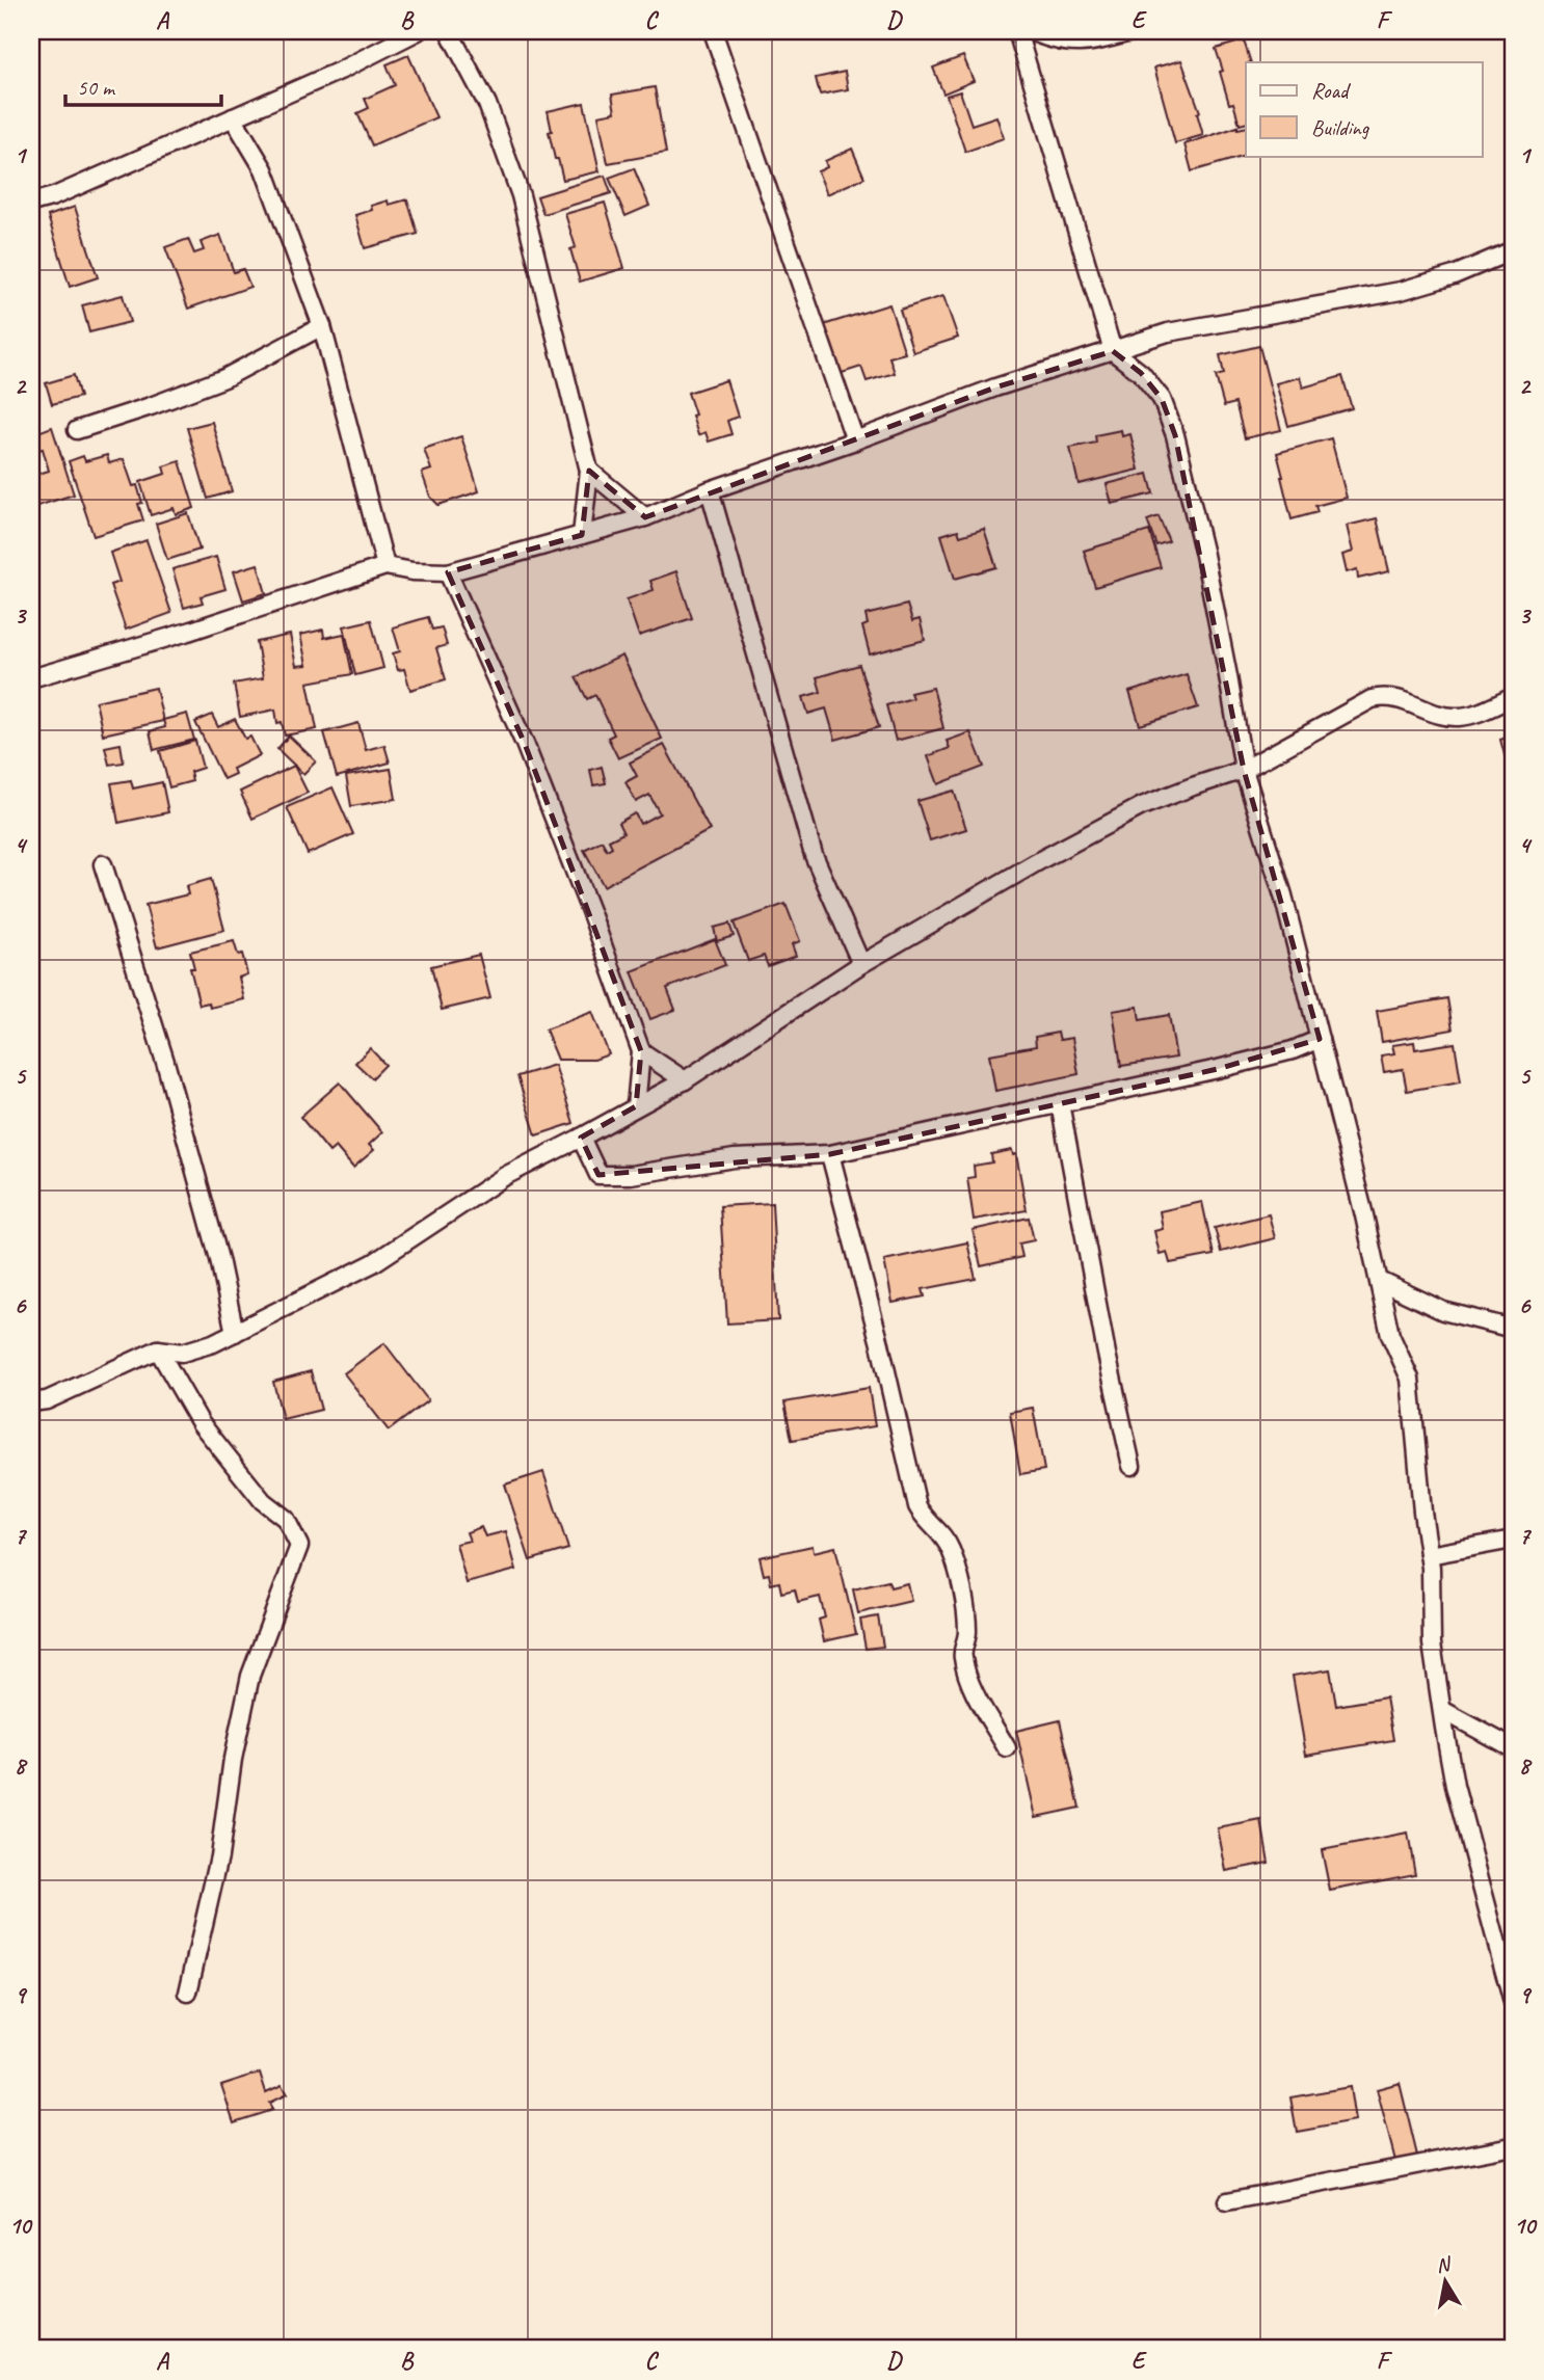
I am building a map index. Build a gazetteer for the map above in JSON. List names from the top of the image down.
{
  "legend": ["Road", "Building"],
  "scale_bar": "50 m",
  "north": "top",
  "grid": {
    "columns": [
      "A",
      "B",
      "C",
      "D",
      "E",
      "F"
    ],
    "rows": [
      "1",
      "2",
      "3",
      "4",
      "5",
      "6",
      "7",
      "8",
      "9",
      "10"
    ]
  }
}
